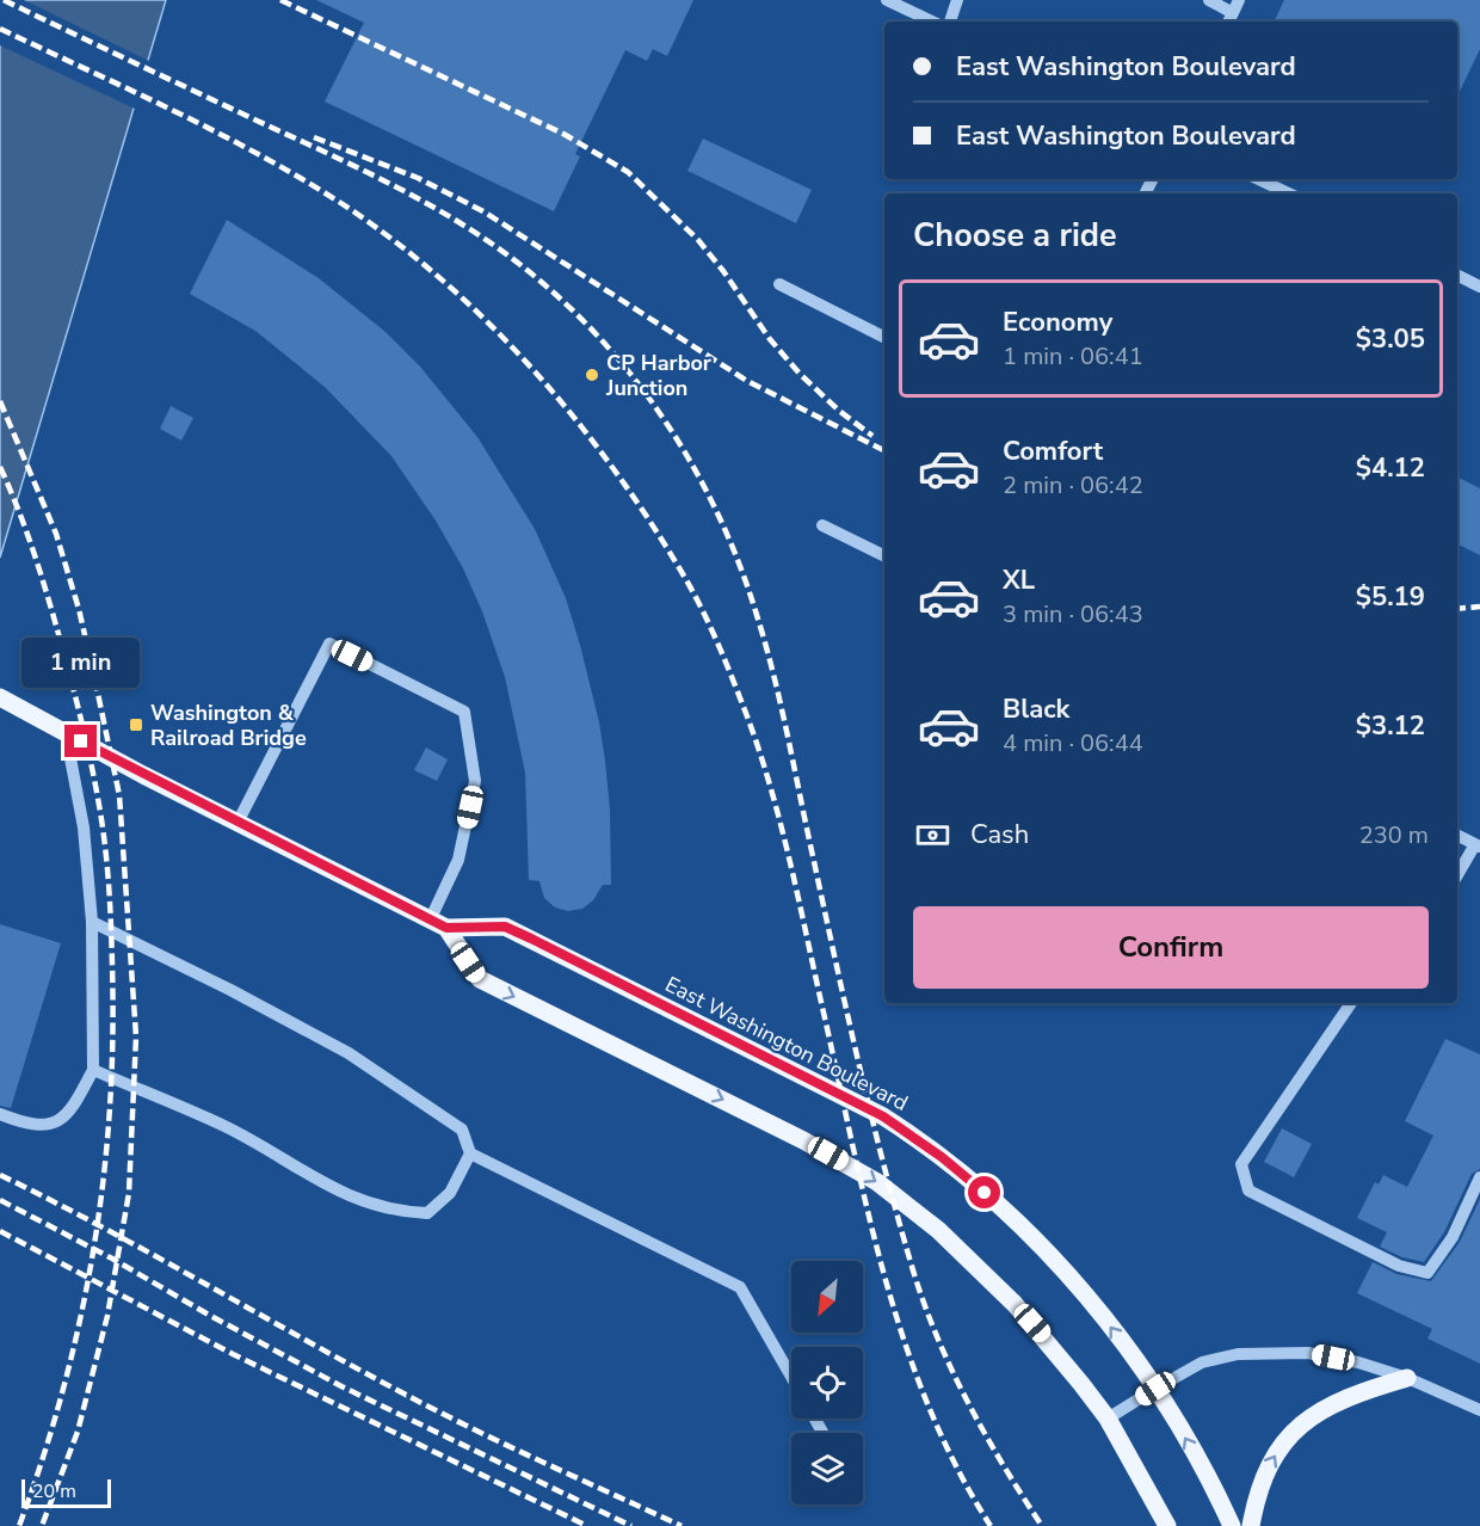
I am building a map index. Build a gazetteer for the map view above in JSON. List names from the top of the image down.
{
  "streets": {
    "main road": ["East Washington Boulevard"]
  },
  "places": {
    "other": ["CP Harbor Junction"],
    "transit": ["Washington & Railroad Bridge"]
  },
  "scale_bar": "20 m",
  "north": "bottom left",
  "page": {
    "banner": ["East Washington Boulevard", "East Washington Boulevard"],
    "heading": "Choose a ride",
    "list": [
      {
        "name": "Economy",
        "note": "1 min · 06:41",
        "value": "$3.05"
      },
      {
        "name": "Comfort",
        "note": "2 min · 06:42",
        "value": "$4.12"
      },
      {
        "name": "XL",
        "note": "3 min · 06:43",
        "value": "$5.19"
      },
      {
        "name": "Black",
        "note": "4 min · 06:44",
        "value": "$3.12"
      }
    ],
    "bubble": "1 min",
    "pay": ["Cash", "230 m"],
    "buttons": "Confirm",
    "scale": "20 m"
  }
}
